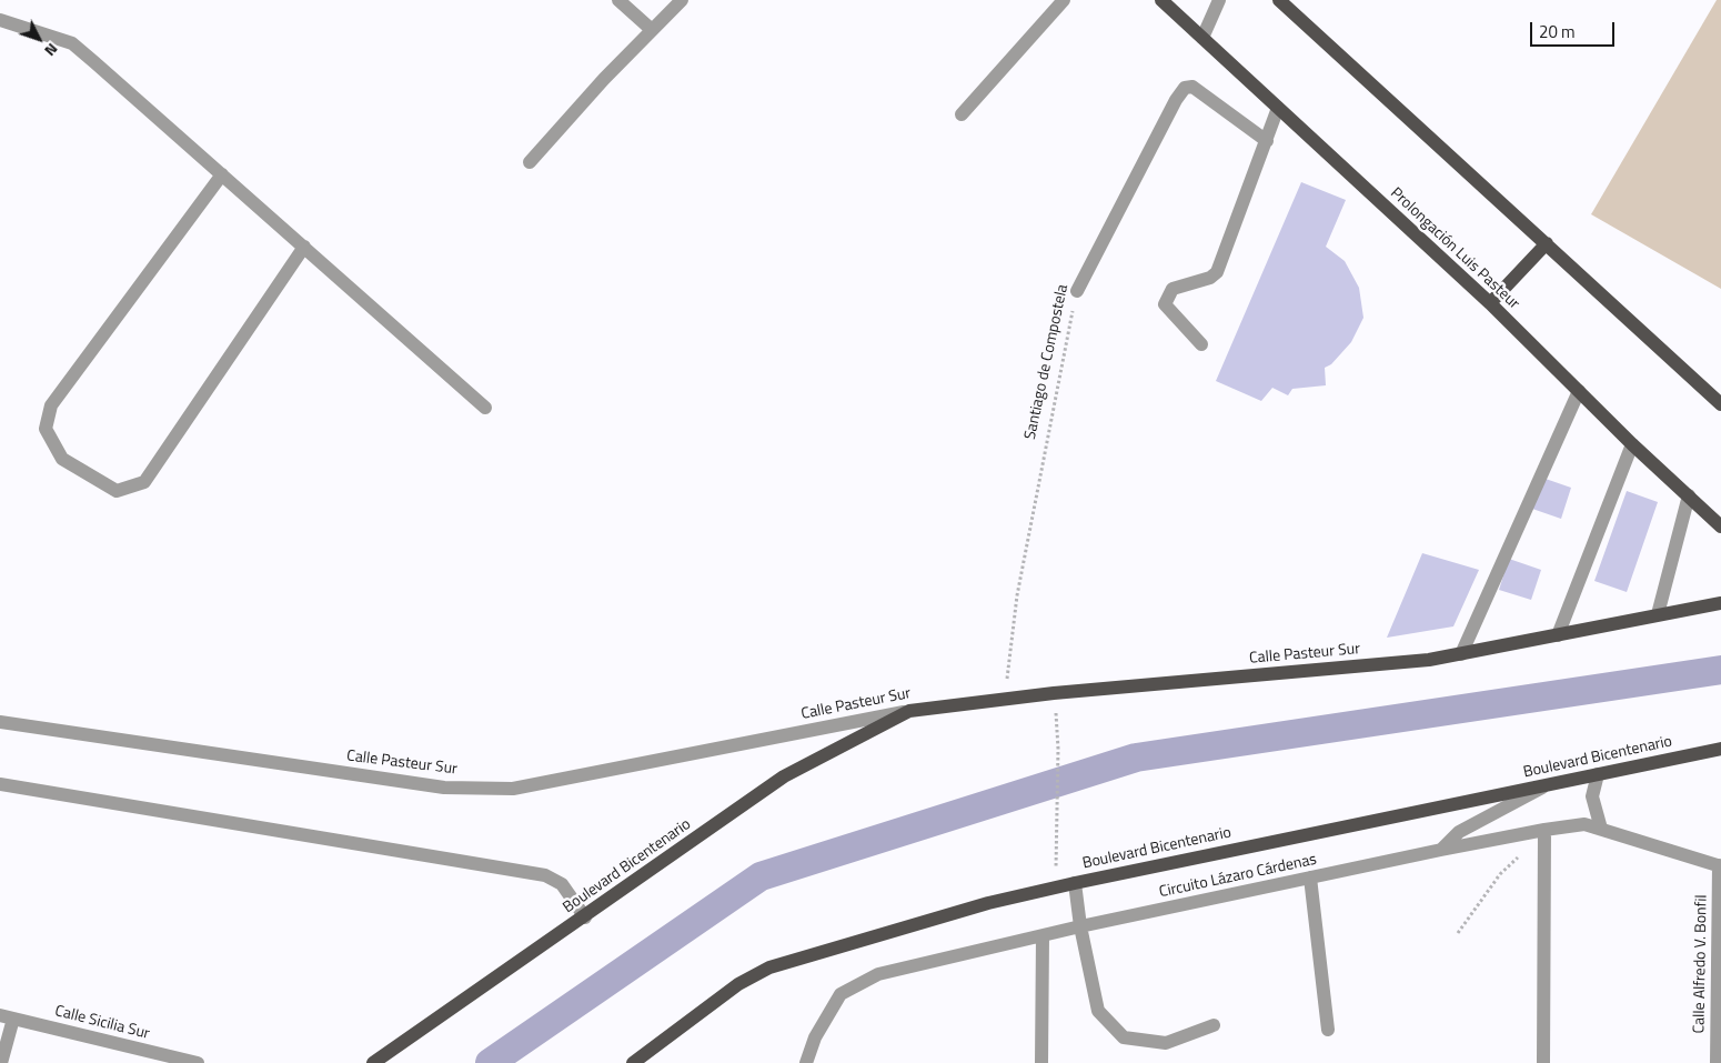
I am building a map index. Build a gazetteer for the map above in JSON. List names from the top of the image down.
{
  "streets": {
    "main road": ["Prolongación Luis Pasteur", "Calle Pasteur Sur", "Boulevard Bicentenario"],
    "street": [
      "Santiago de Compostela",
      "Circuito Lázaro Cárdenas",
      "Calle Alfredo V. Bonfil",
      "Calle Sicilia Sur"
    ]
  },
  "crossings": [
    ["Santiago de Compostela", "Calle Pasteur Sur"],
    ["Calle Pasteur Sur", "Boulevard Bicentenario"],
    ["Circuito Lázaro Cárdenas", "Calle Alfredo V. Bonfil"]
  ],
  "scale_bar": "20 m",
  "north": "bottom right"
}
